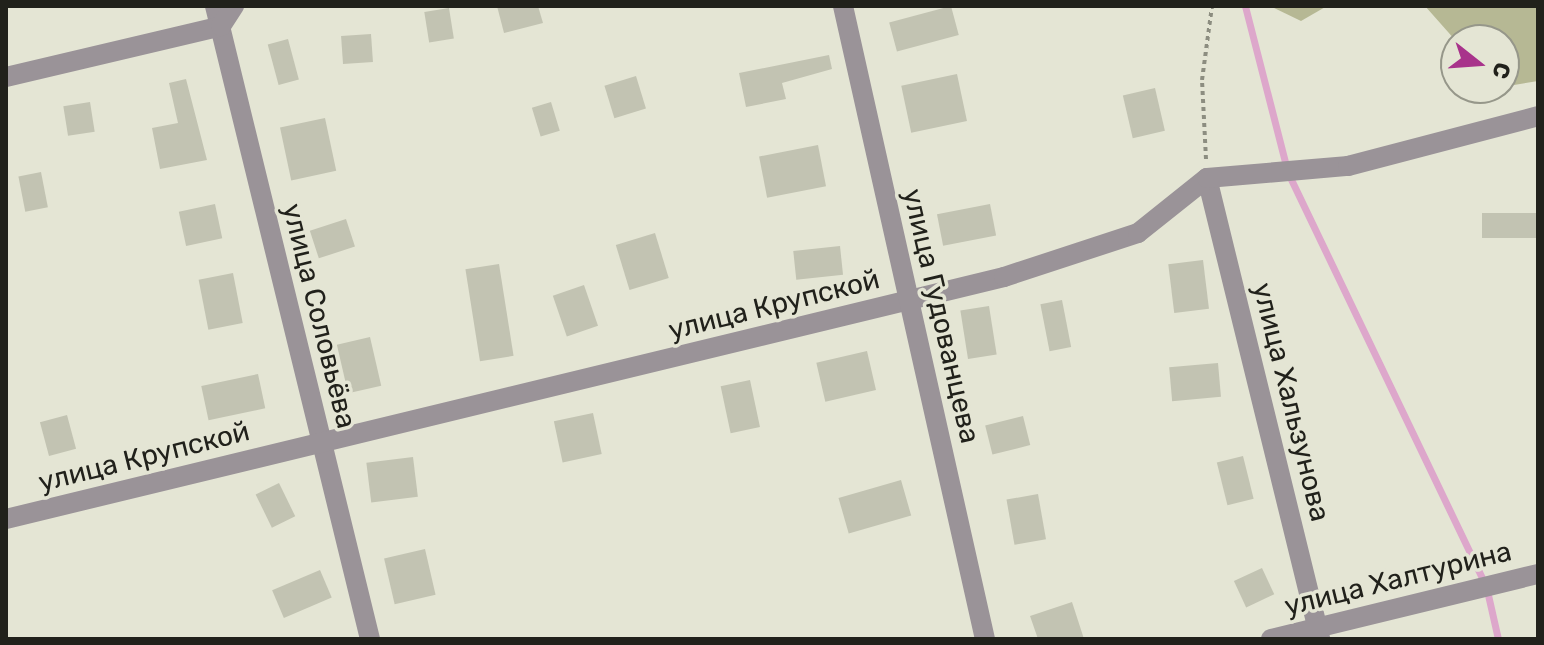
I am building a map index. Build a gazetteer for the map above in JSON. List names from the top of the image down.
{
  "streets": {
    "street": [
      "улица Крупской",
      "улица Соловьёва",
      "улица Гудованцева",
      "улица Хальзунова",
      "улица Халтурина"
    ]
  },
  "crossings": [
    ["улица Крупской", "улица Соловьёва"],
    ["улица Крупской", "улица Гудованцева"],
    ["улица Крупской", "улица Хальзунова"],
    ["улица Хальзунова", "улица Халтурина"]
  ],
  "north": "right"
}
